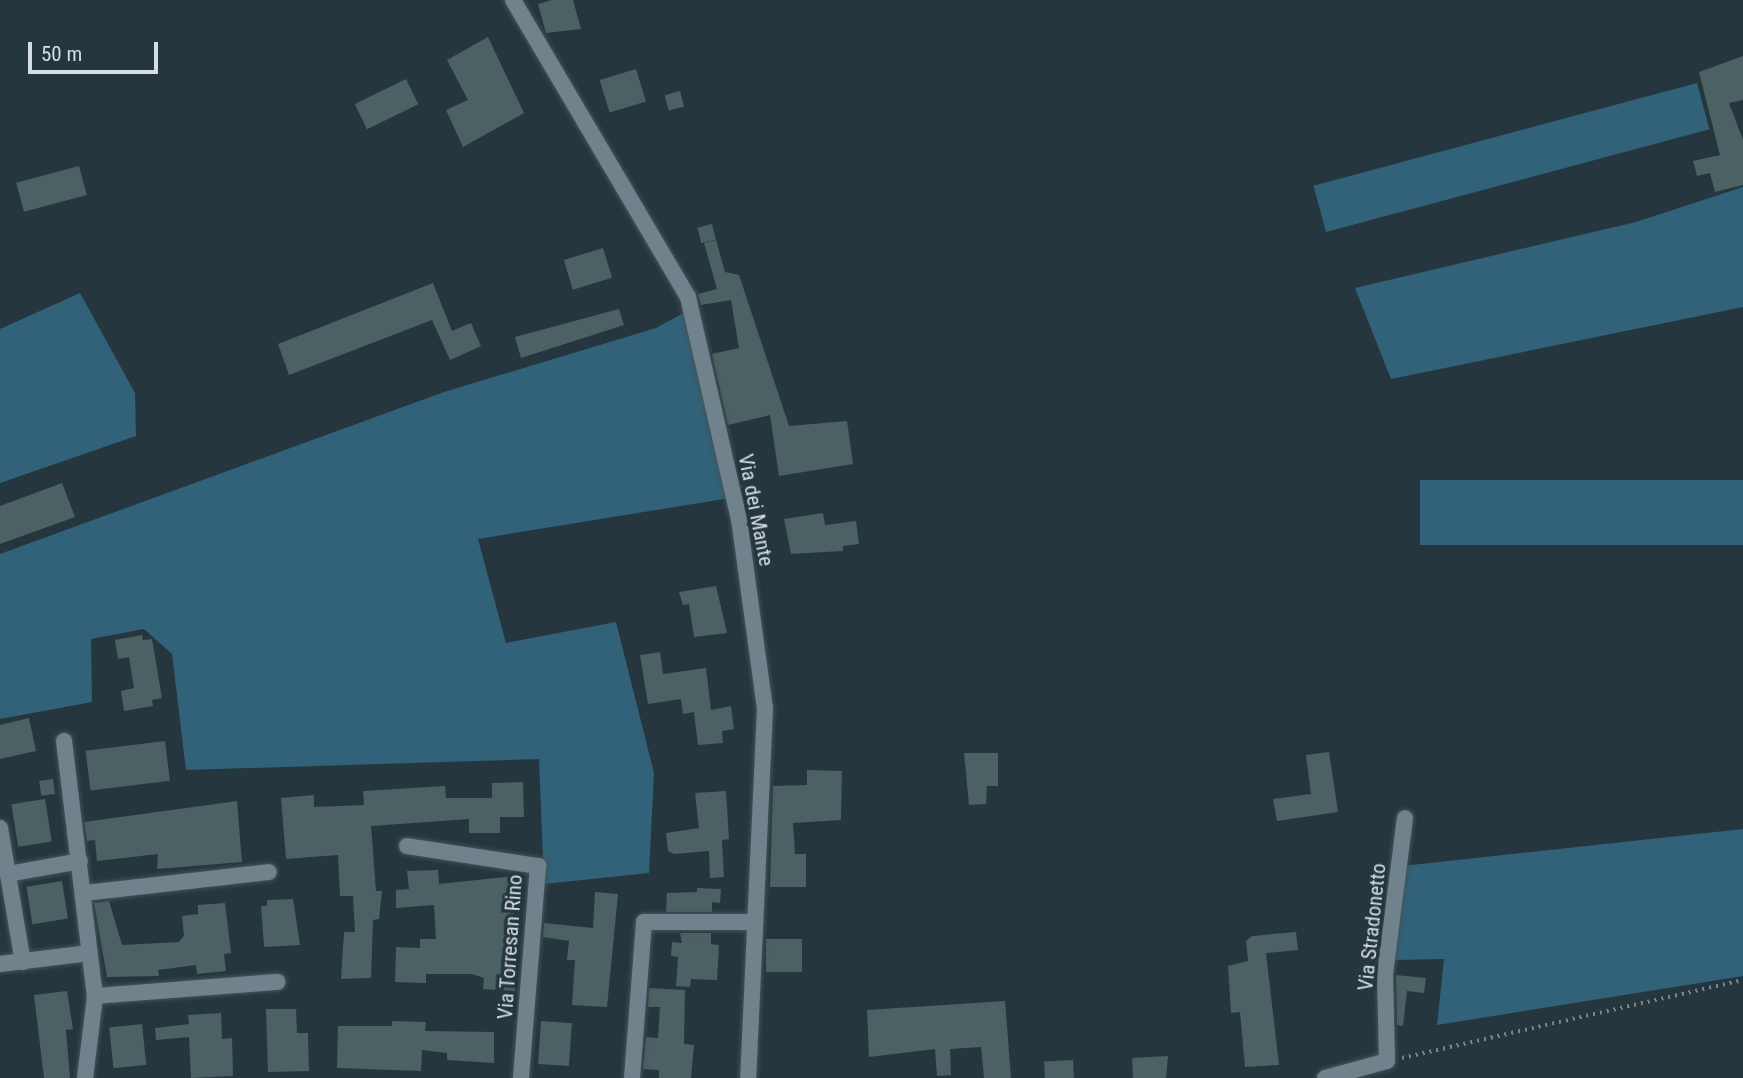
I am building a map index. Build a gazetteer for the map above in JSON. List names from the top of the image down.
{
  "streets": {
    "street": ["Via dei Mante", "Via Stradonetto", "Via Torresan Rino"]
  },
  "scale_bar": "50 m"
}
